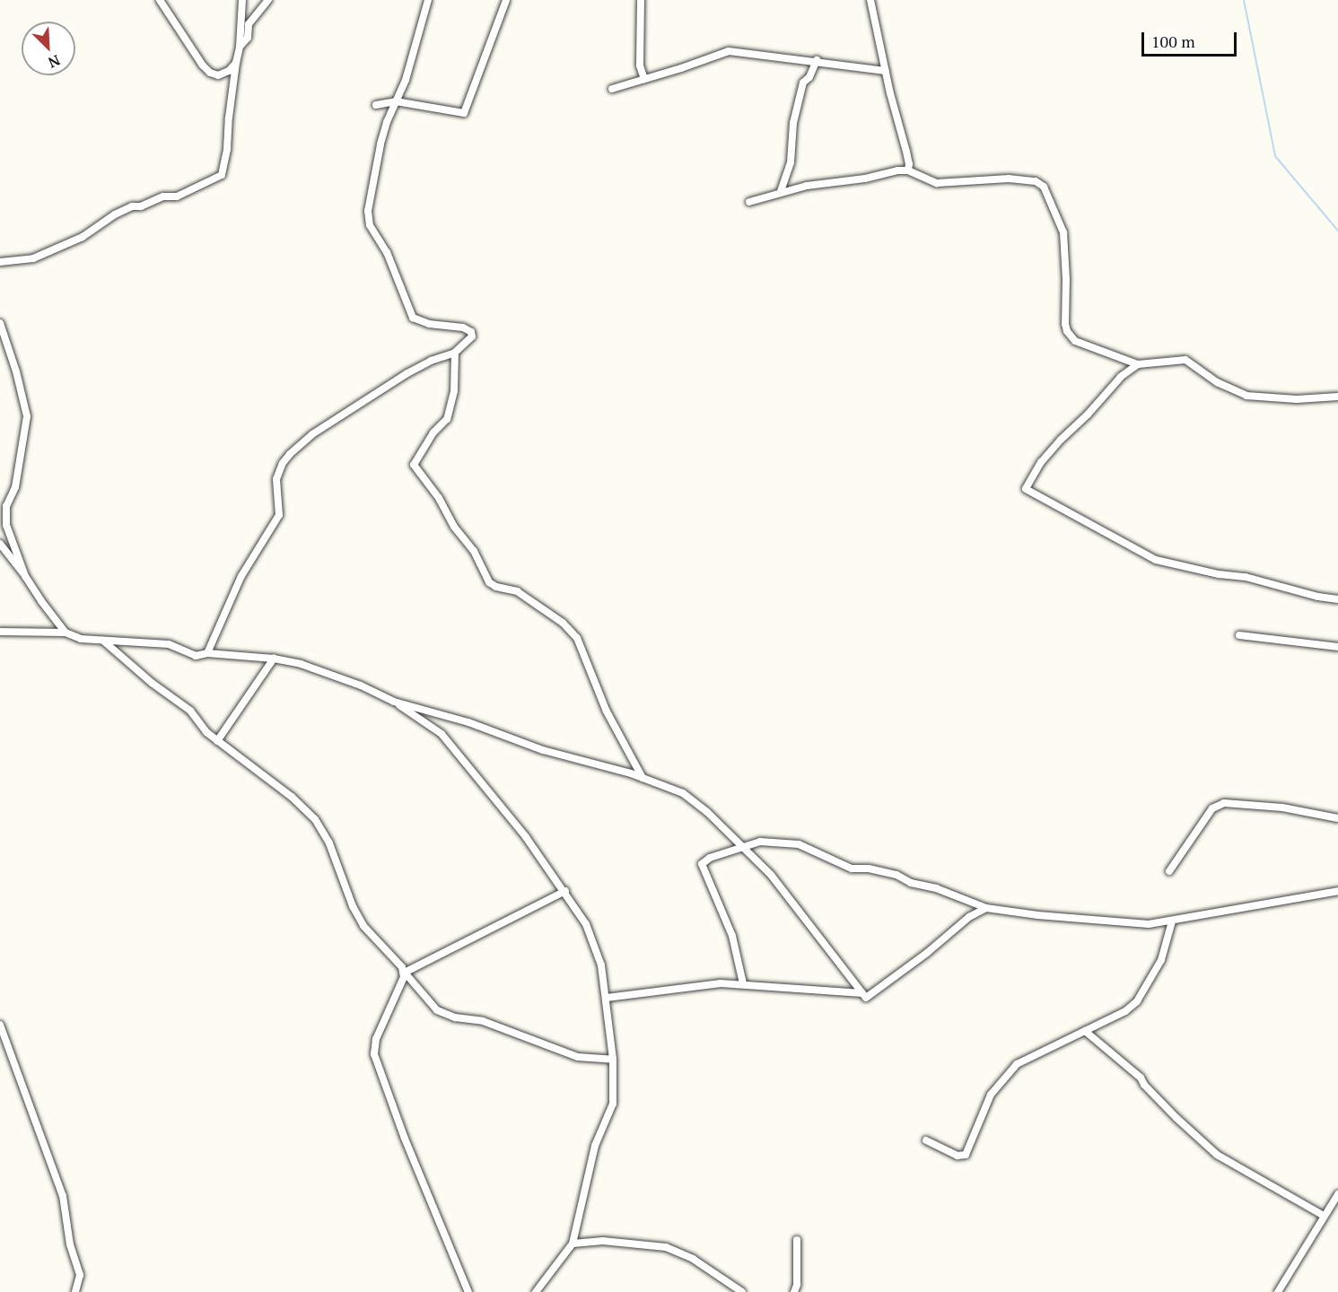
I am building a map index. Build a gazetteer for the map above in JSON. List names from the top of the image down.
{
  "scale_bar": "100 m",
  "north": "bottom right"
}
